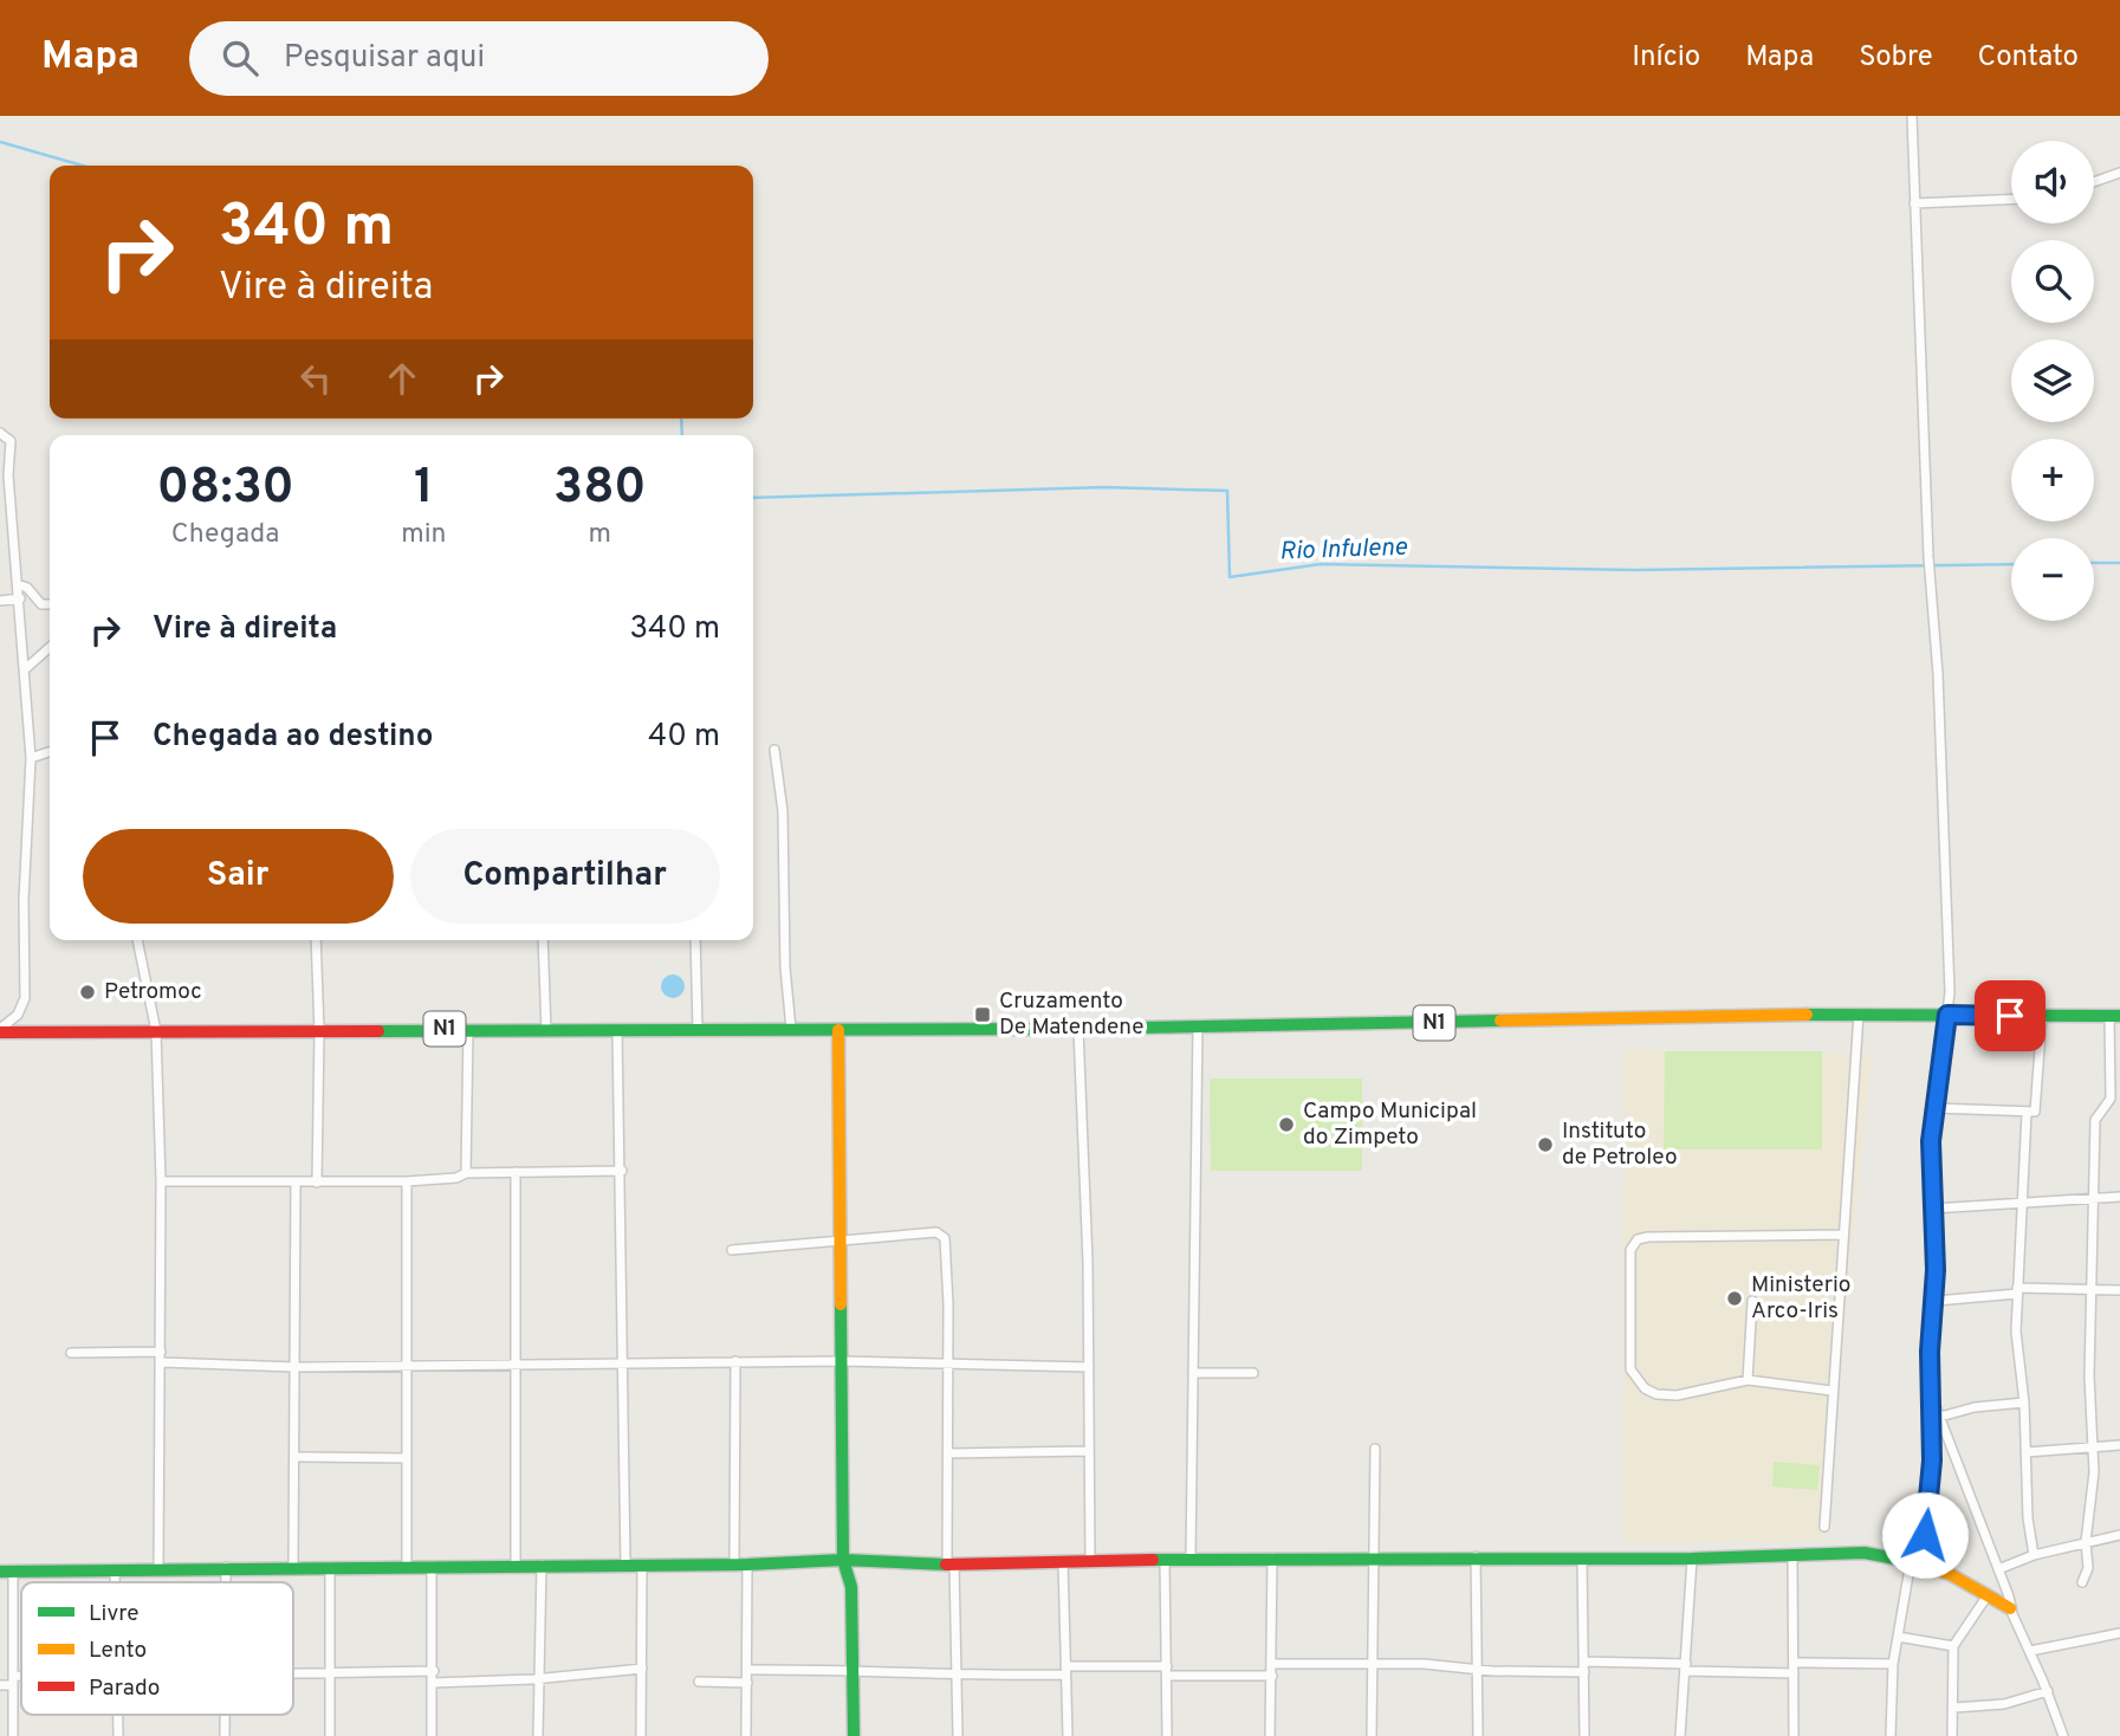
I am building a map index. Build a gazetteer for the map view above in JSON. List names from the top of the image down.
{
  "streets": {
    "main road": ["N1"]
  },
  "water": ["Rio Infulene"],
  "places": {
    "other": [
      "Petromoc",
      "Campo Municipal do Zimpeto",
      "Instituto de Petroleo",
      "Ministerio Arco-Iris"
    ],
    "transit": ["Cruzamento De Matendene"]
  },
  "legend": ["Livre", "Lento", "Parado"],
  "page": {
    "header": "Mapa",
    "search": "Pesquisar aqui",
    "nav": [
      "Início",
      "Mapa",
      "Sobre",
      "Contato"
    ],
    "map_buttons": ["+", "−"],
    "turn": ["340 m", "Vire à direita"],
    "eta": [
      "08:30",
      "Chegada",
      "1",
      "min",
      "380",
      "m"
    ],
    "list": [
      {
        "name": "Vire à direita",
        "value": "340 m"
      },
      {
        "name": "Chegada ao destino",
        "value": "40 m"
      }
    ],
    "buttons": ["Sair", "Compartilhar"]
  }
}
